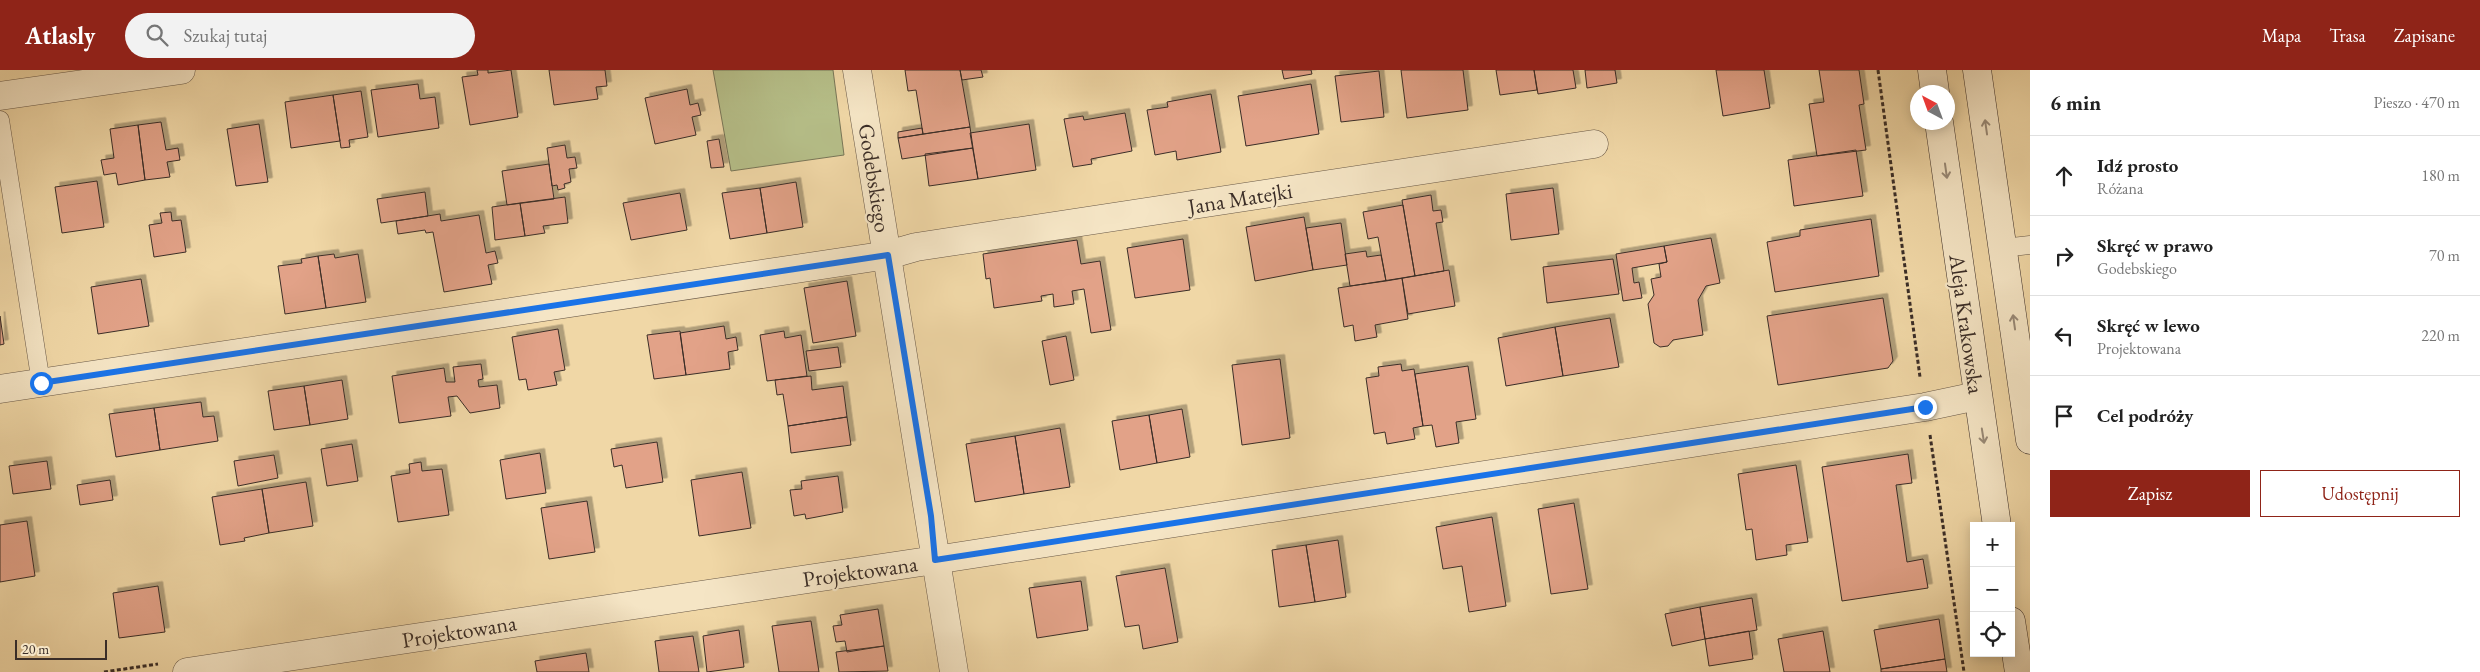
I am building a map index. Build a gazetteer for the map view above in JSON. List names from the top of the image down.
{
  "streets": {
    "street": [
      "Godebskiego",
      "Jana Matejki",
      "Aleja Krakowska",
      "Projektowana"
    ]
  },
  "crossings": [
    ["Godebskiego", "Jana Matejki"],
    ["Godebskiego", "Projektowana"],
    ["Aleja Krakowska", "Projektowana"]
  ],
  "scale_bar": "20 m",
  "north": "top left",
  "page": {
    "header": "Atlasly",
    "search": "Szukaj tutaj",
    "nav": ["Mapa", "Trasa", "Zapisane"],
    "heading": ["6 min", "Pieszo · 470 m"],
    "list": [
      ["Idź prosto", "Różana", "180 m"],
      ["Skręć w prawo", "Godebskiego", "70 m"],
      ["Skręć w lewo", "Projektowana", "220 m"],
      "Cel podróży"
    ],
    "buttons": ["Zapisz", "Udostępnij"],
    "map_buttons": ["+", "−"],
    "scale": "20 m"
  }
}
